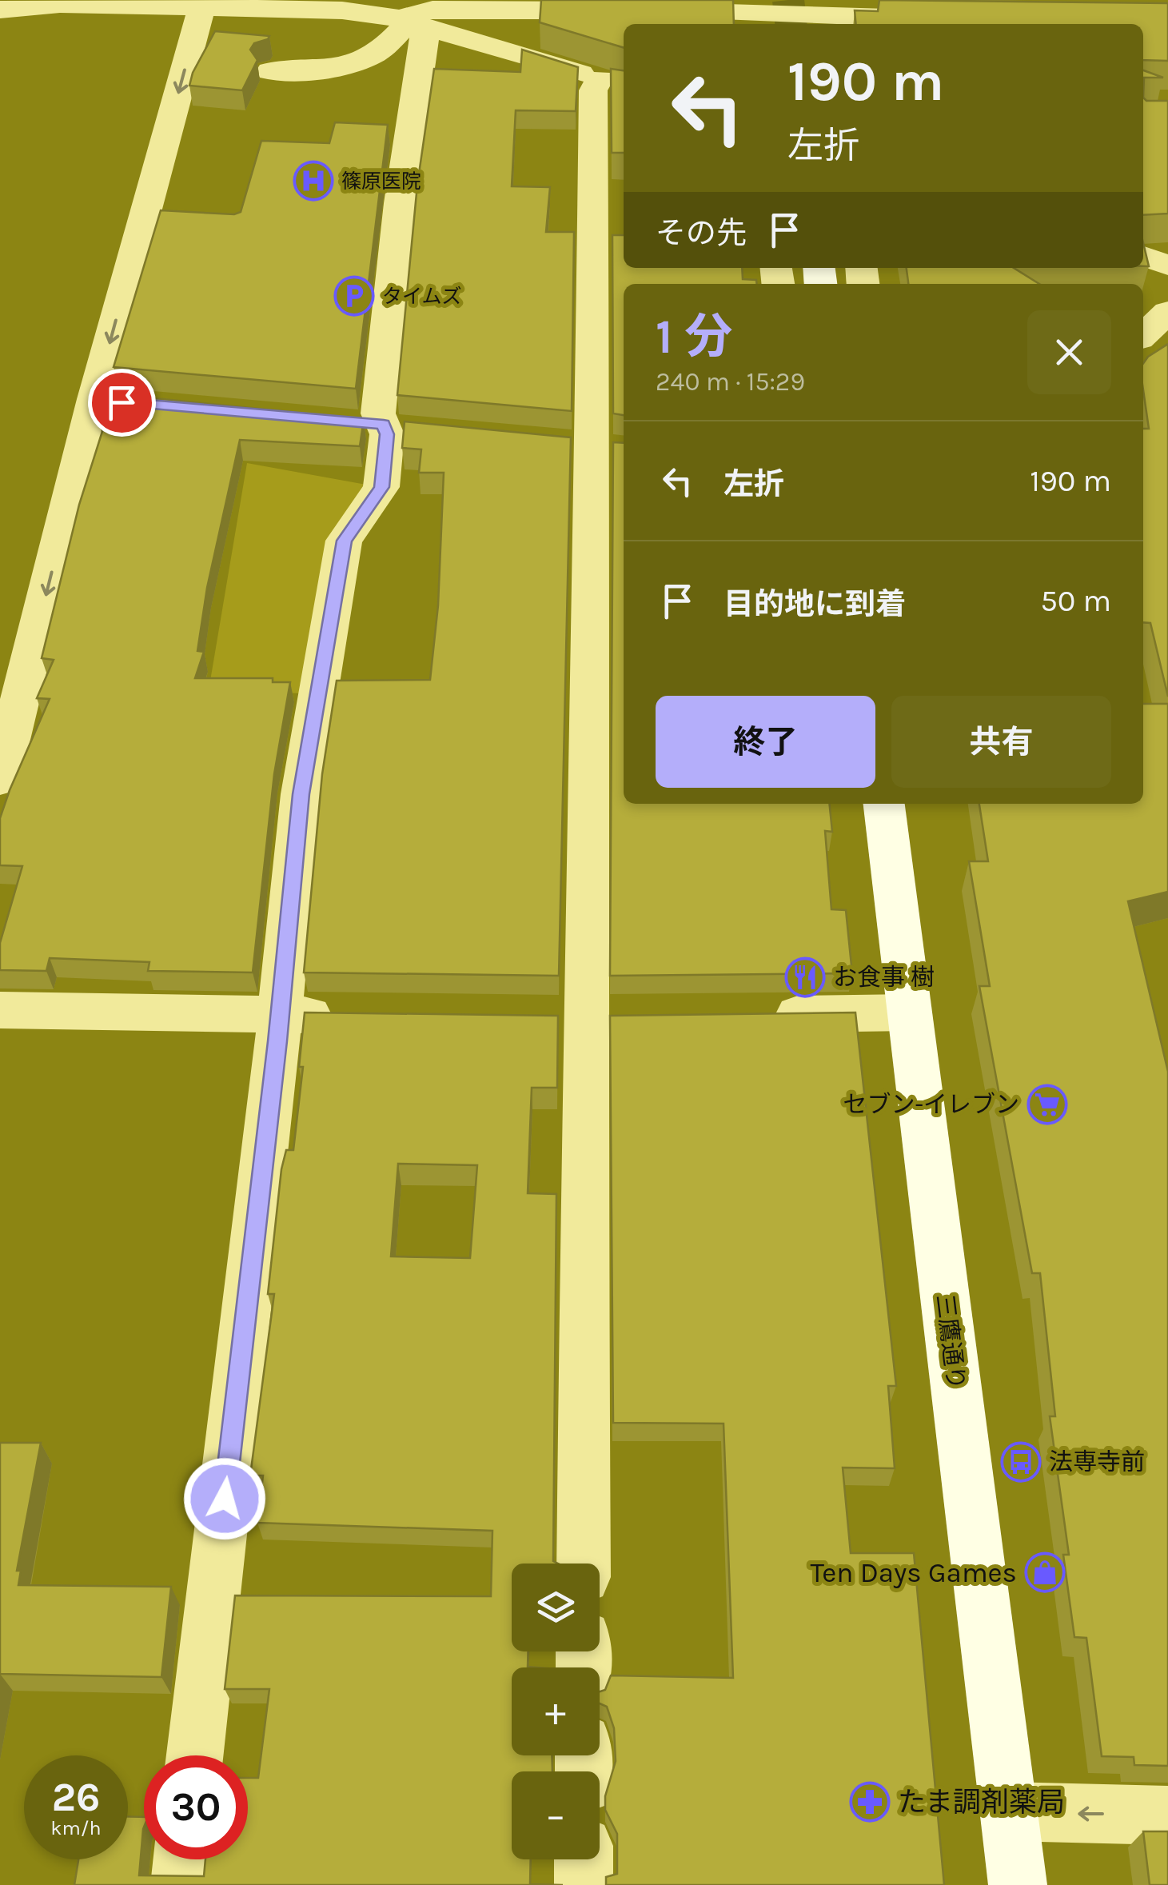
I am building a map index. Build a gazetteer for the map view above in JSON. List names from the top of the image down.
{
  "streets": {
    "main road": ["三鷹通り"]
  },
  "places": {
    "hospital": ["篠原医院"],
    "parking": ["タイムズ"],
    "restaurant": ["お食事 樹"],
    "supermarket": ["セブン-イレブン"],
    "bus stop": ["法専寺前"],
    "shop": ["Ten Days Games"],
    "pharmacy": ["たま調剤薬局"]
  },
  "page": {
    "turn": ["190 m", "左折"],
    "then": "その先",
    "heading": ["1 分", "240 m · 15:29"],
    "list": [
      {
        "name": "左折",
        "value": "190 m"
      },
      {
        "name": "目的地に到着",
        "value": "50 m"
      }
    ],
    "buttons": ["終了", "共有"],
    "map_buttons": ["+", "−"],
    "speed": "26 km/h",
    "limit": "30"
  }
}
